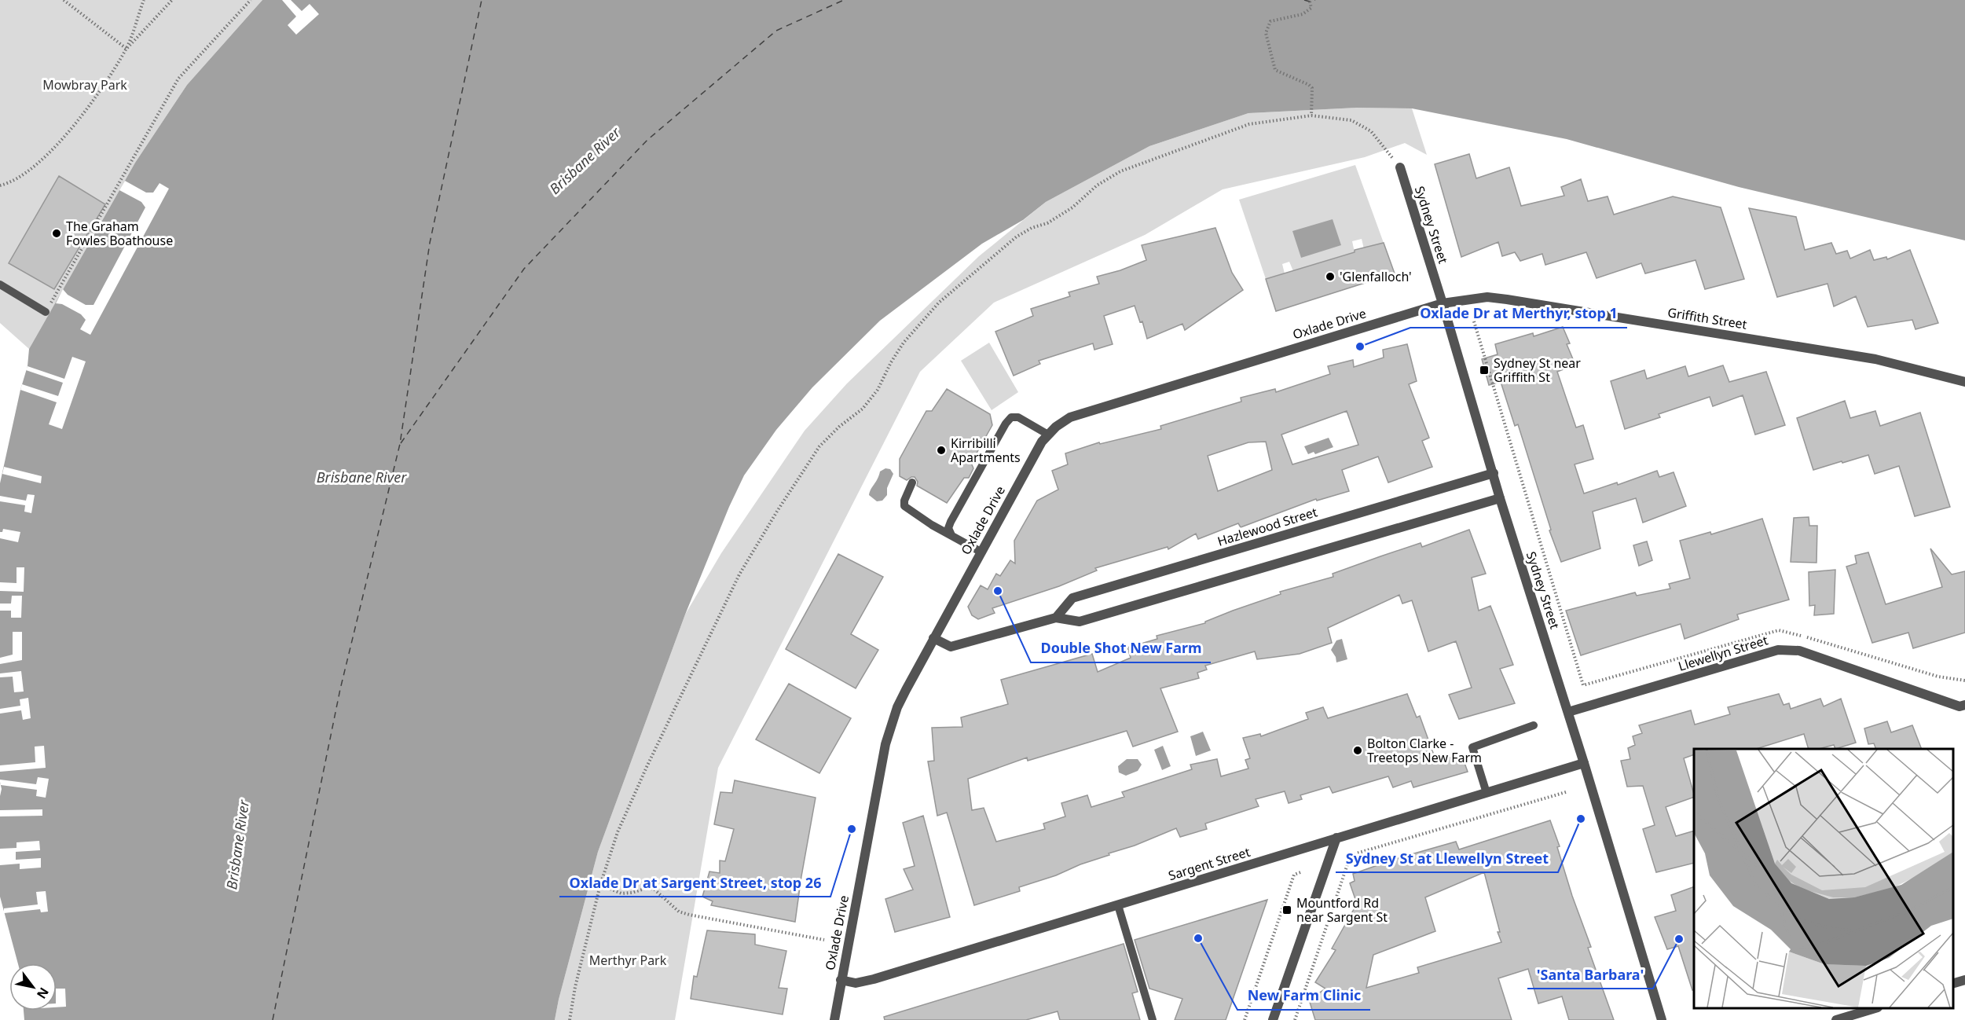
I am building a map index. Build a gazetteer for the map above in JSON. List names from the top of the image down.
{
  "streets": {
    "street": [
      "Sydney Street",
      "Griffith Street",
      "Oxlade Drive",
      "Hazlewood Street",
      "Llewellyn Street",
      "Sargent Street"
    ]
  },
  "crossings": [
    ["Sydney Street", "Griffith Street"],
    ["Sydney Street", "Oxlade Drive"],
    ["Sydney Street", "Hazlewood Street"],
    ["Sydney Street", "Llewellyn Street"],
    ["Sydney Street", "Sargent Street"],
    ["Griffith Street", "Oxlade Drive"],
    ["Oxlade Drive", "Sargent Street"]
  ],
  "water": ["Brisbane River"],
  "parks": ["Mowbray Park", "Merthyr Park"],
  "places": {
    "other": [
      "The Graham Fowles Boathouse",
      "'Glenfalloch'",
      "Oxlade Dr at Merthyr, stop 1",
      "Kirribilli Apartments",
      "Double Shot New Farm",
      "Bolton Clarke - Treetops New Farm",
      "Sydney St at Llewellyn Street",
      "Oxlade Dr at Sargent Street, stop 26",
      "New Farm Clinic",
      "'Santa Barbara'"
    ],
    "transit": ["Sydney St near Griffith St", "Mountford Rd near Sargent St"]
  },
  "north": "bottom right"
}
